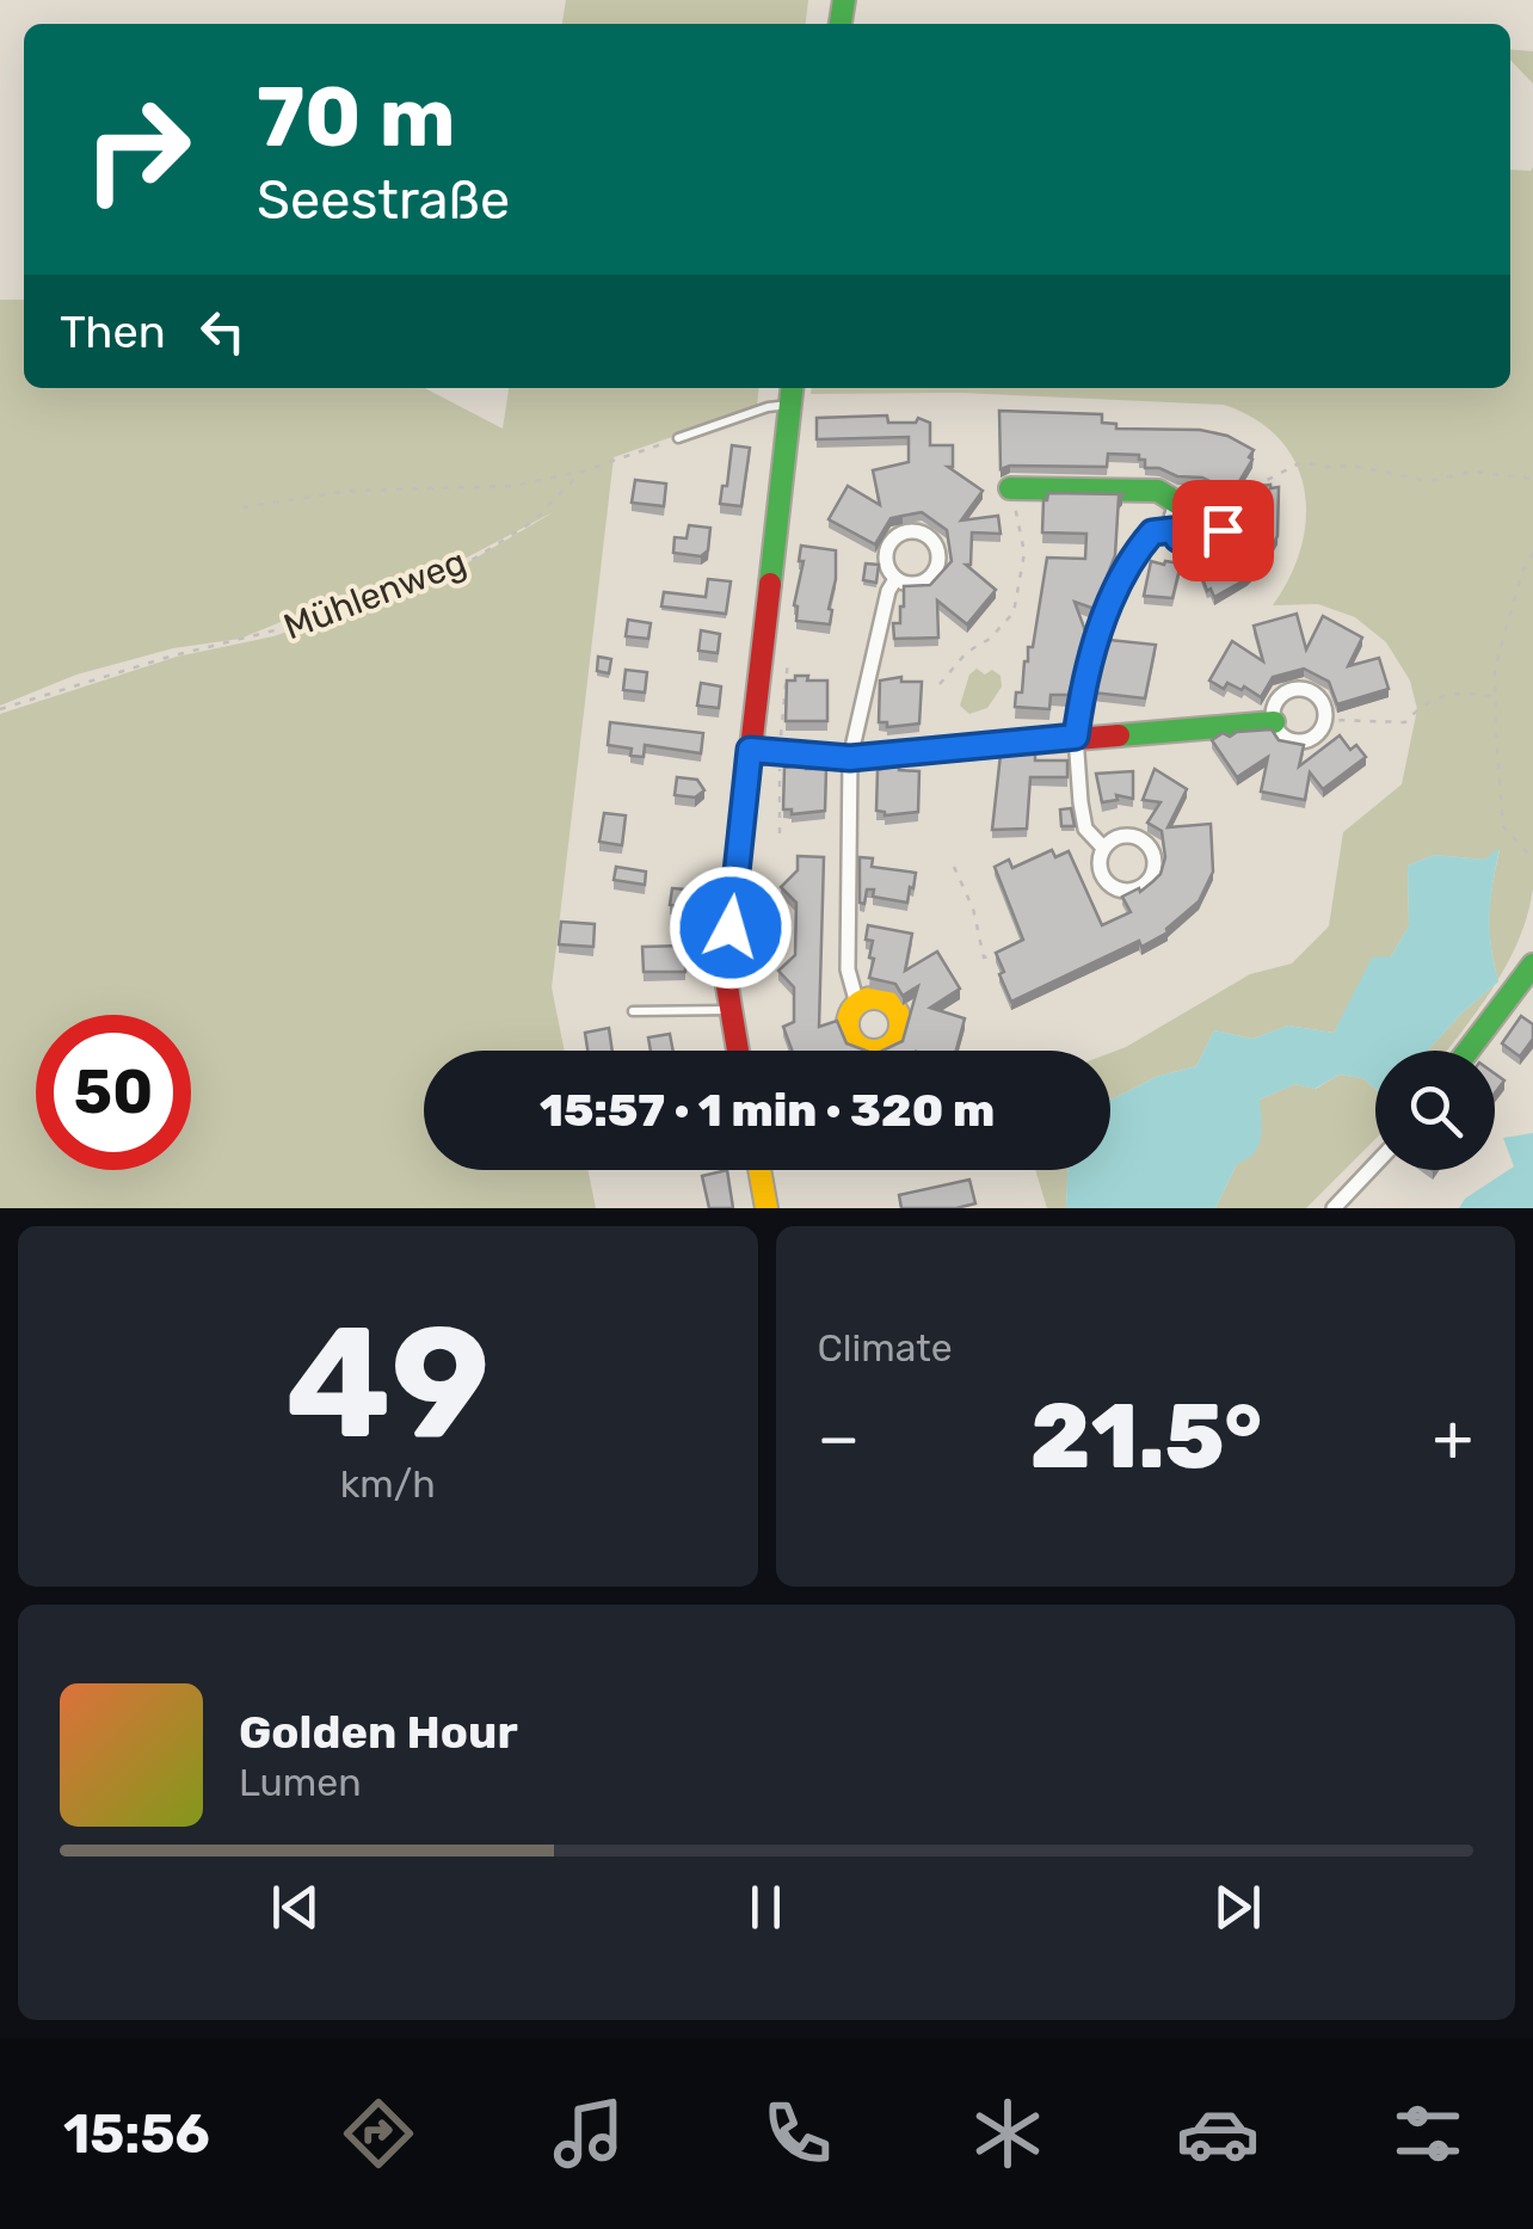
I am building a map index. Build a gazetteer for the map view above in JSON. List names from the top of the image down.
{
  "streets": {
    "path": ["Mühlenweg"]
  },
  "page": {
    "turn": ["70 m", "Seestraße"],
    "then": "Then",
    "limit": "50",
    "trip": "15:57 · 1 min · 320 m",
    "tile": [
      ["49", "km/h"],
      "Climate"
    ],
    "heat": ["−", "21.5°", "+"],
    "song": ["Golden Hour", "Lumen"],
    "tabs": "15:56"
  }
}
